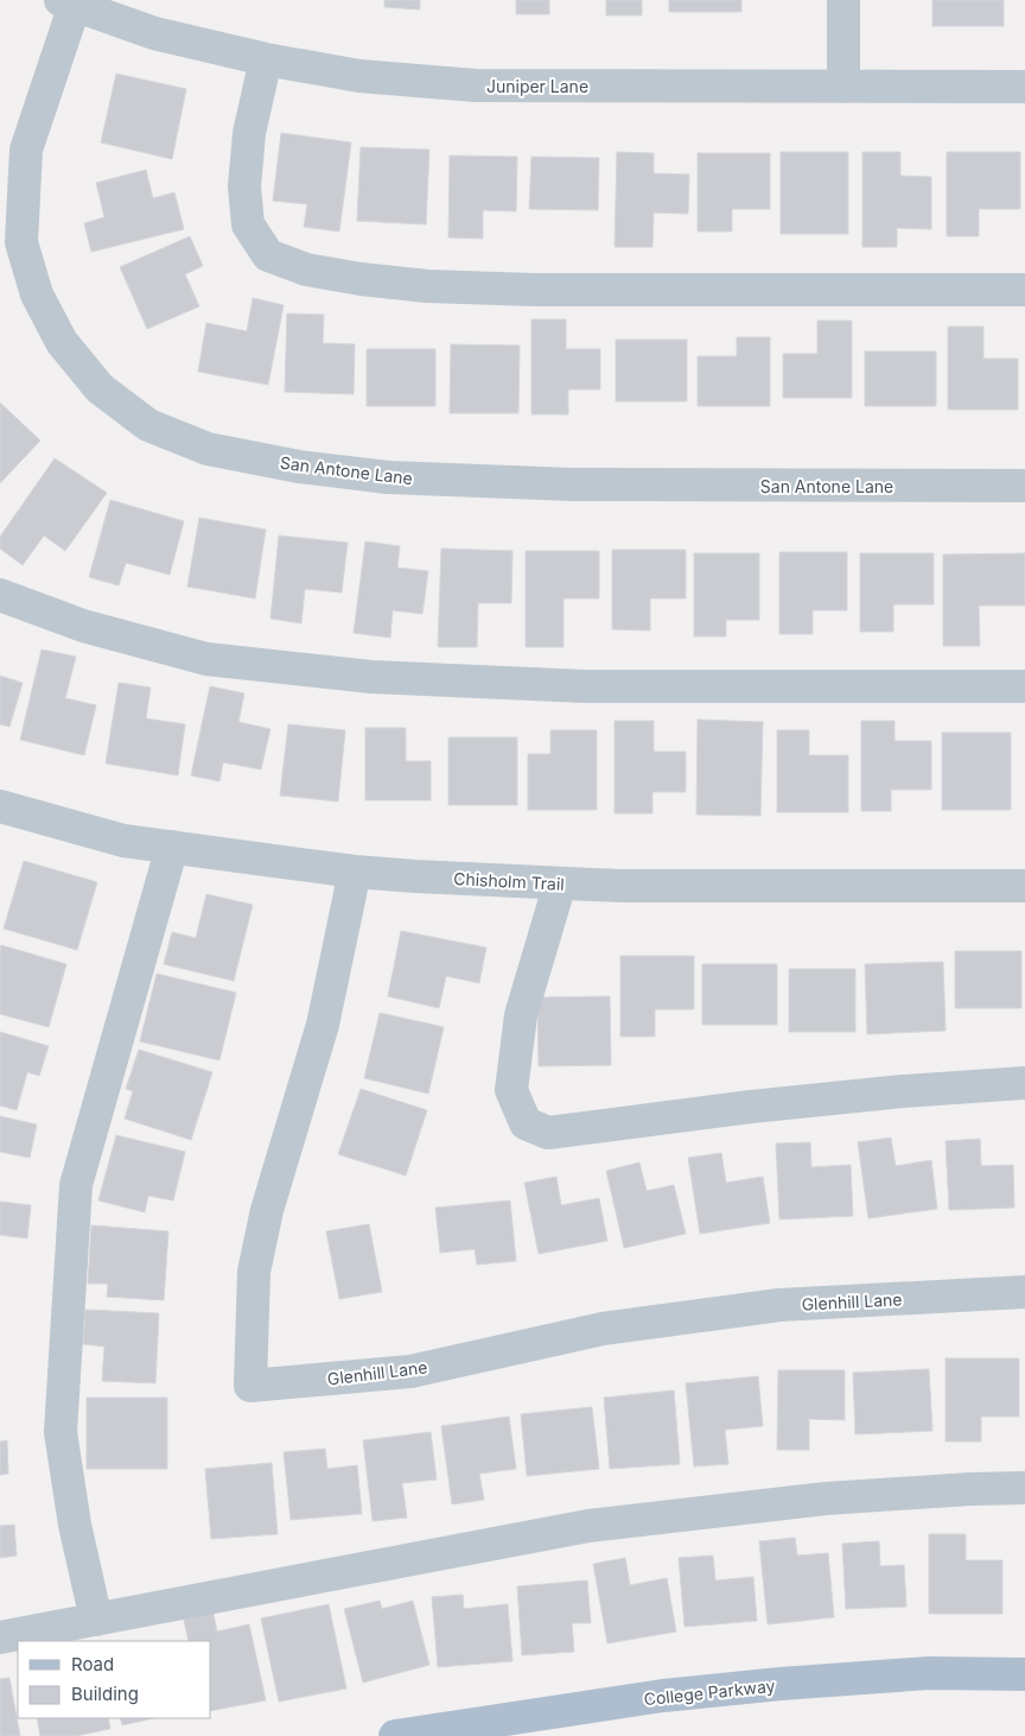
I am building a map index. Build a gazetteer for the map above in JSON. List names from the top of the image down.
{
  "streets": {
    "main road": ["College Parkway"],
    "street": [
      "Juniper Lane",
      "San Antone Lane",
      "Chisholm Trail",
      "Glenhill Lane"
    ]
  },
  "crossings": [
    ["Juniper Lane", "San Antone Lane"],
    ["Chisholm Trail", "Glenhill Lane"]
  ],
  "legend": ["Road", "Building"]
}
